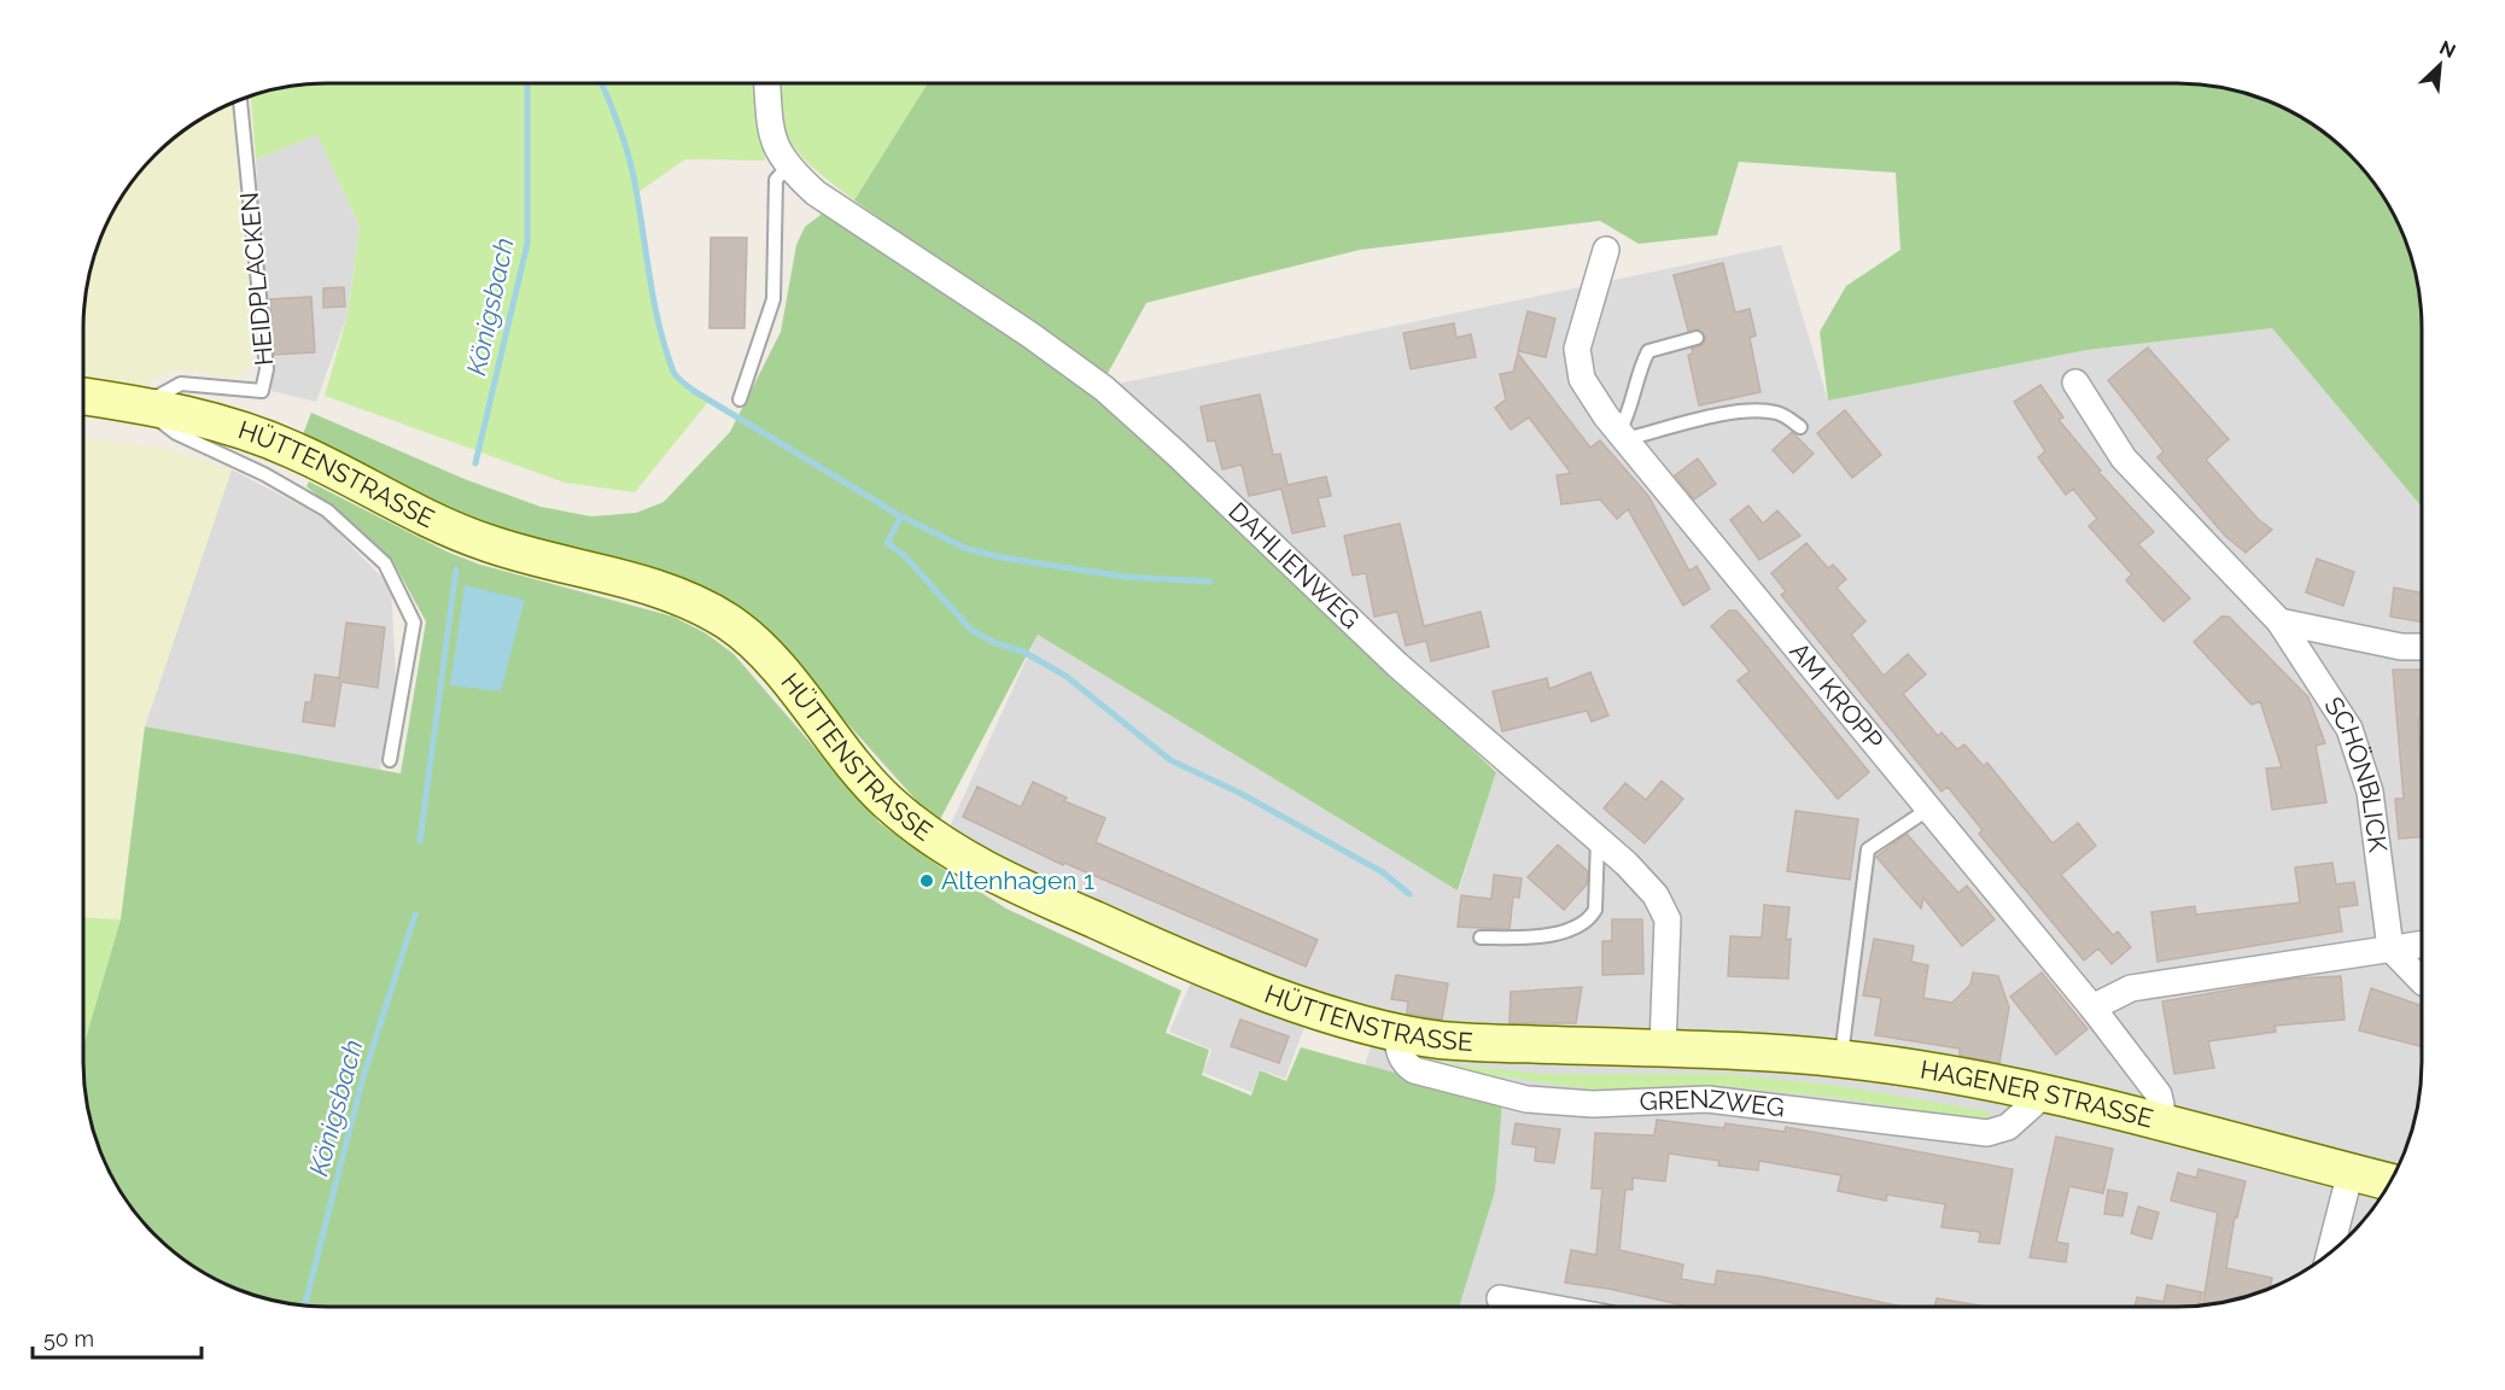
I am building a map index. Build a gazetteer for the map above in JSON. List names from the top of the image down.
{
  "streets": {
    "main road": ["HÜTTENSTRASSE", "HAGENER STRASSE"],
    "street": [
      "DAHLIENWEG",
      "AM KROPP",
      "SCHÖNBLICK",
      "GRENZWEG"
    ],
    "lane": ["HEIDPLACKEN"]
  },
  "crossings": [
    ["HEIDPLACKEN", "HÜTTENSTRASSE"],
    ["HÜTTENSTRASSE", "DAHLIENWEG"],
    ["HÜTTENSTRASSE", "HAGENER STRASSE"],
    ["HÜTTENSTRASSE", "GRENZWEG"],
    ["DAHLIENWEG", "HAGENER STRASSE"],
    ["AM KROPP", "HAGENER STRASSE"],
    ["HAGENER STRASSE", "GRENZWEG"]
  ],
  "water": ["Königsbach"],
  "places": ["Altenhagen 1"],
  "scale_bar": "50 m",
  "north": "top right"
}
